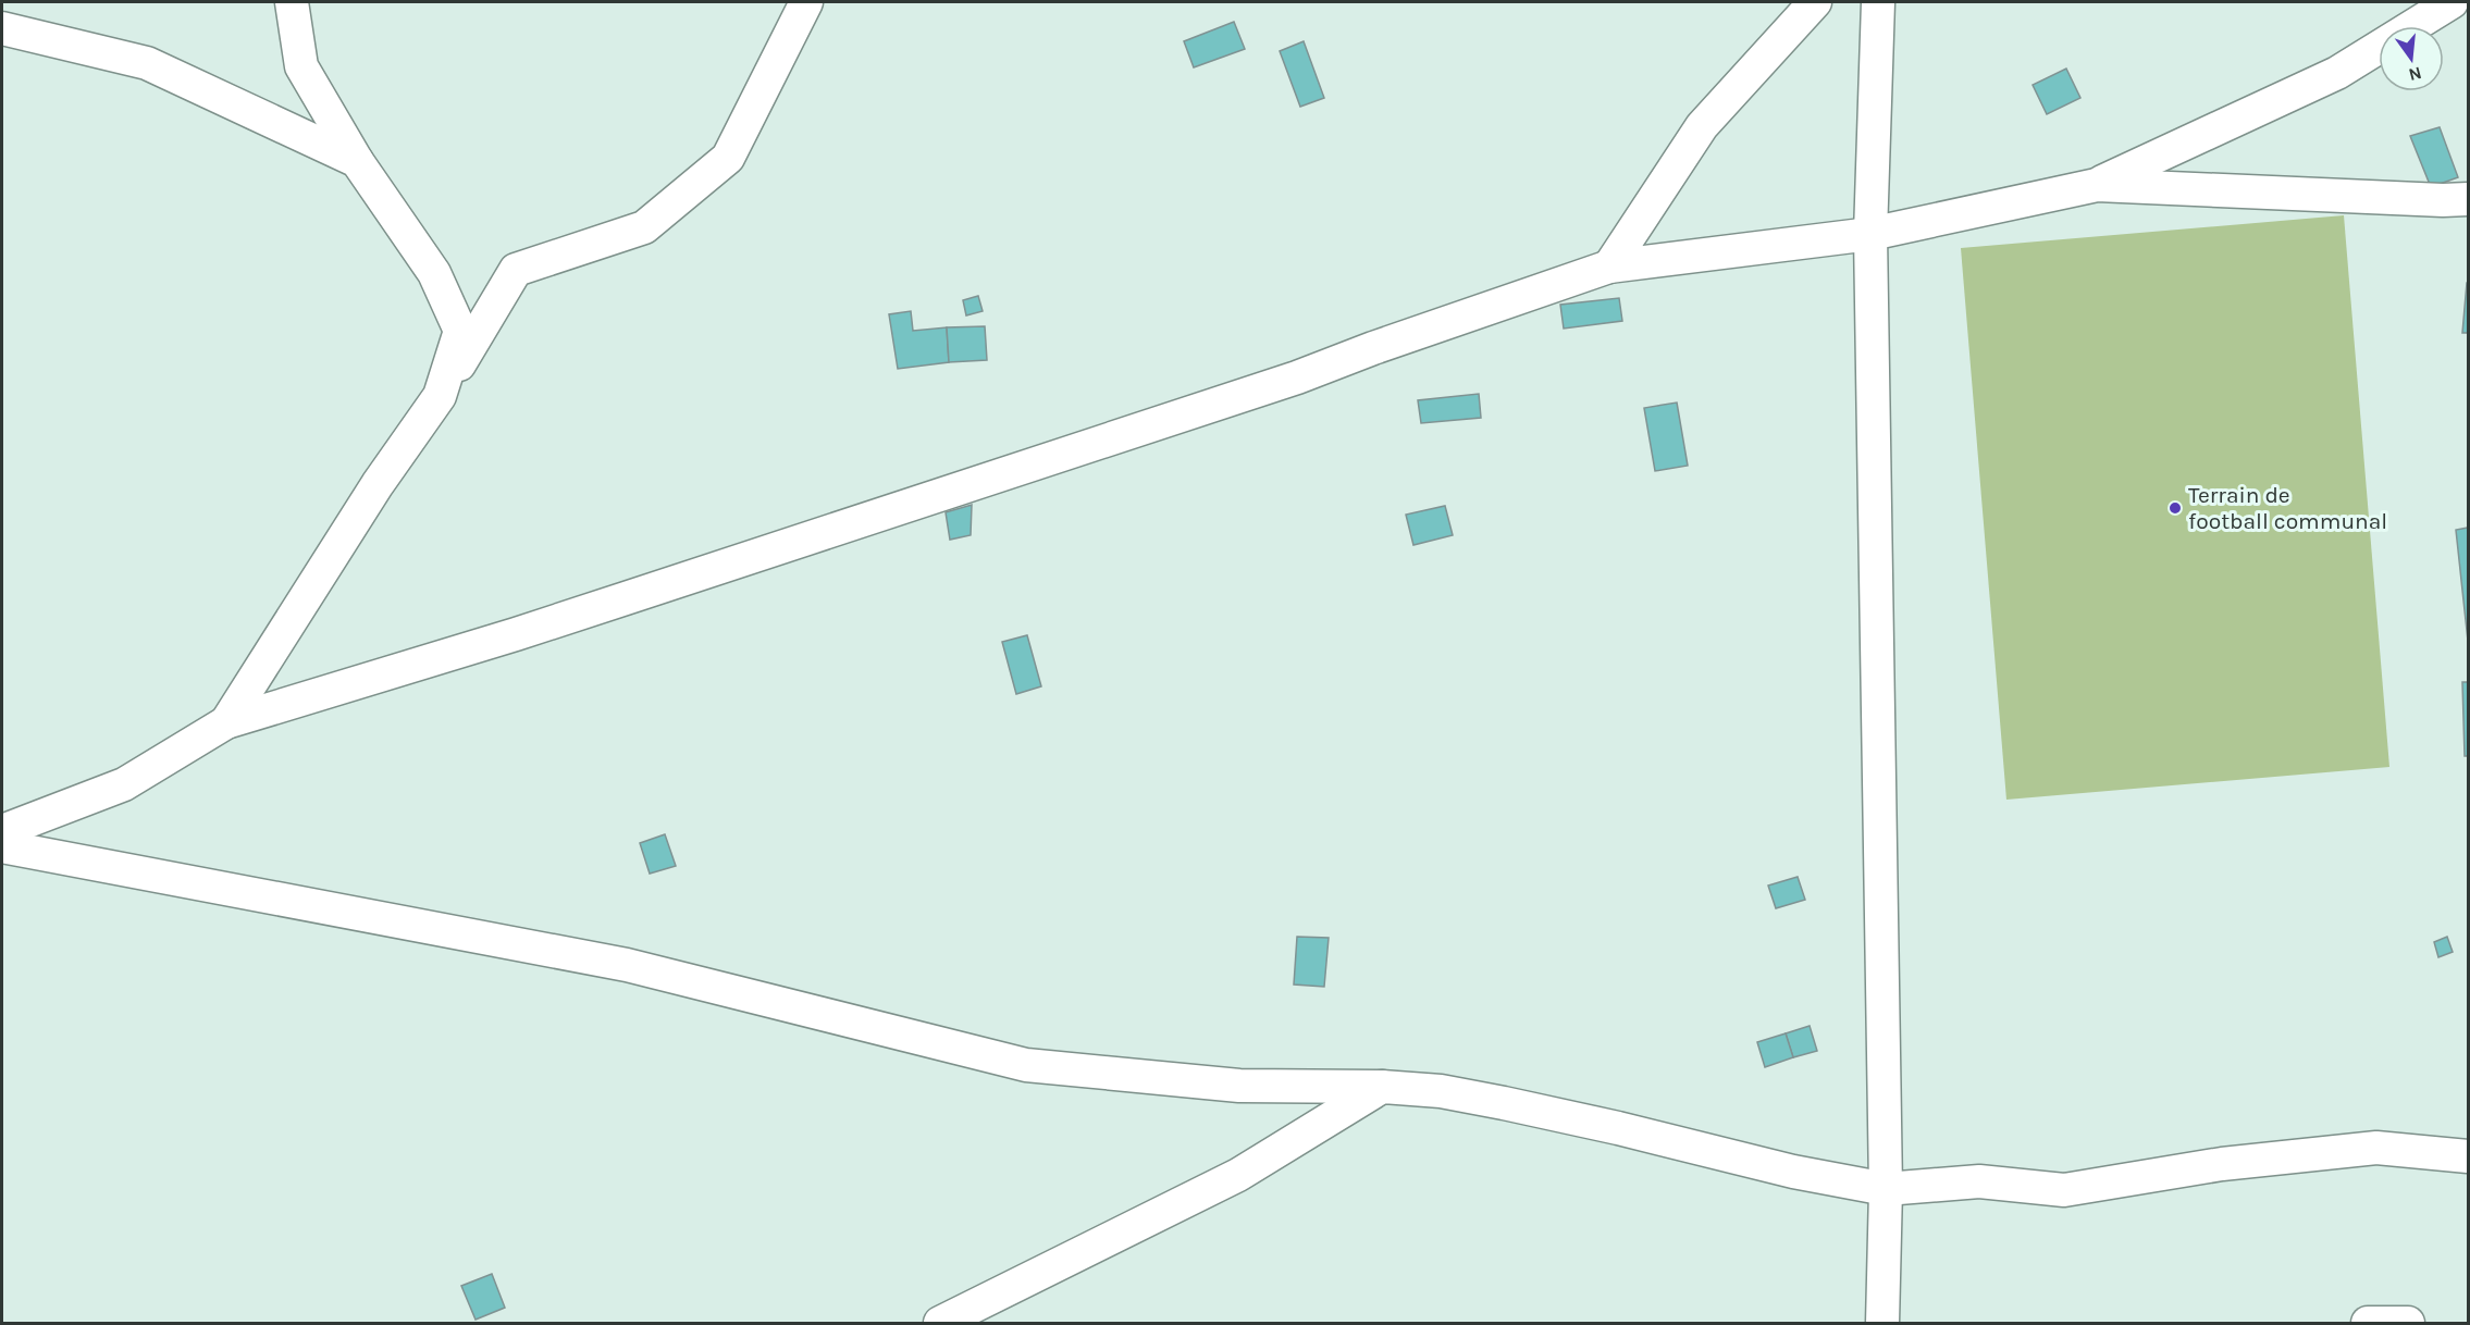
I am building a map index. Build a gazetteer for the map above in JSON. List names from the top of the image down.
{
  "places": ["Terrain de football communal"],
  "north": "bottom"
}
